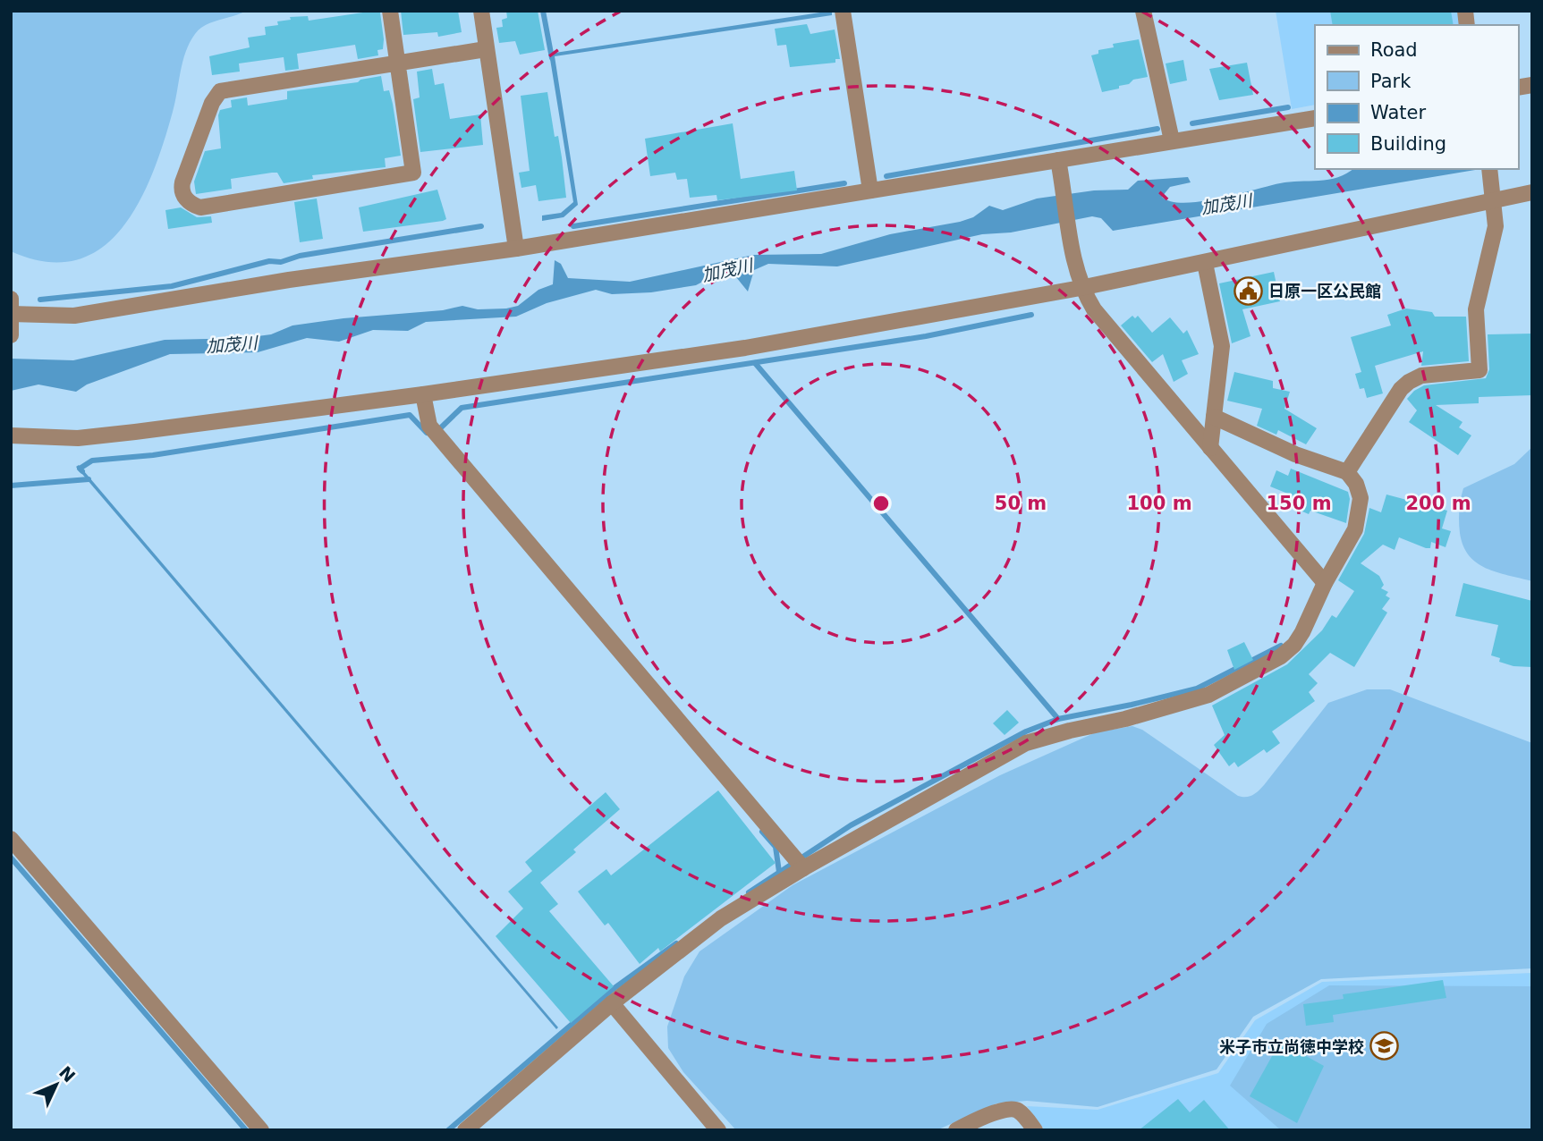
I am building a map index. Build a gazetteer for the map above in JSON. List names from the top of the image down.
{
  "water": ["加茂川"],
  "places": {
    "public building": ["日原一区公民館"],
    "school or university": ["米子市立尚徳中学校"]
  },
  "legend": [
    "Road",
    "Park",
    "Water",
    "Building"
  ],
  "north": "top right",
  "rings": [
    "50 m",
    "100 m",
    "150 m",
    "200 m"
  ]
}
